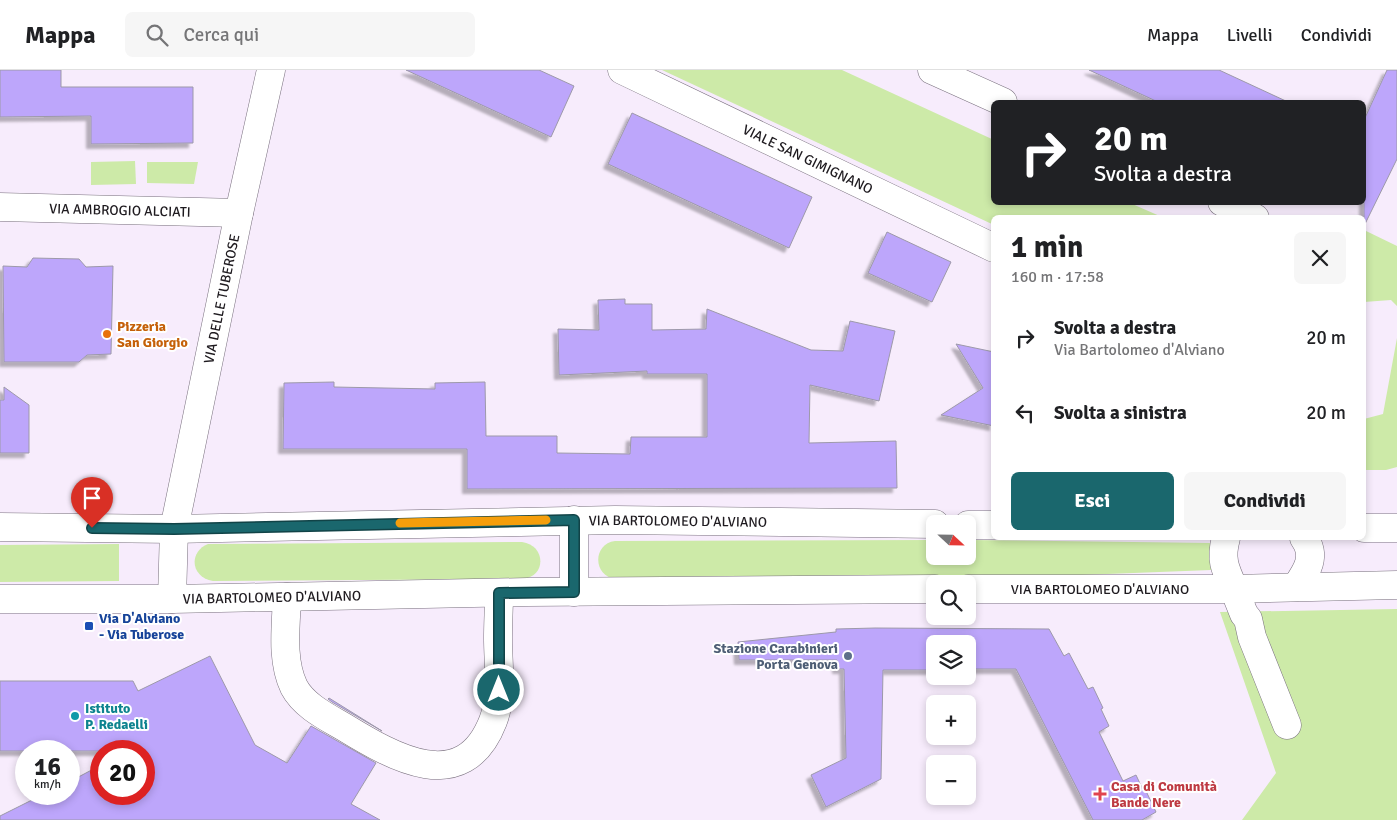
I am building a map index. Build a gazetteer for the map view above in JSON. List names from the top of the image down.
{
  "streets": {
    "main road": [
      "VIALE SAN GIMIGNANO",
      "VIA AMBROGIO ALCIATI",
      "VIA DELLE TUBEROSE",
      "VIA BARTOLOMEO D'ALVIANO"
    ]
  },
  "crossings": [
    ["VIA AMBROGIO ALCIATI", "VIA DELLE TUBEROSE"],
    ["VIA DELLE TUBEROSE", "VIA BARTOLOMEO D'ALVIANO"]
  ],
  "places": {
    "other": ["Pizzeria San Giorgio", "Stazione Carabinieri Porta Genova", "Istituto P. Redaelli"],
    "transit": ["Via D'Alviano - Via Tuberose"],
    "health": ["Casa di Comunità Bande Nere"]
  },
  "north": "right",
  "page": {
    "header": "Mappa",
    "search": "Cerca qui",
    "nav": ["Mappa", "Livelli", "Condividi"],
    "turn": ["20 m", "Svolta a destra"],
    "heading": ["1 min", "160 m · 17:58"],
    "list": [
      {
        "name": "Svolta a destra",
        "note": "Via Bartolomeo d'Alviano",
        "value": "20 m"
      },
      {
        "name": "Svolta a sinistra",
        "value": "20 m"
      }
    ],
    "buttons": ["Esci", "Condividi"],
    "map_buttons": ["+", "−"],
    "speed": "16 km/h",
    "limit": "20"
  }
}
